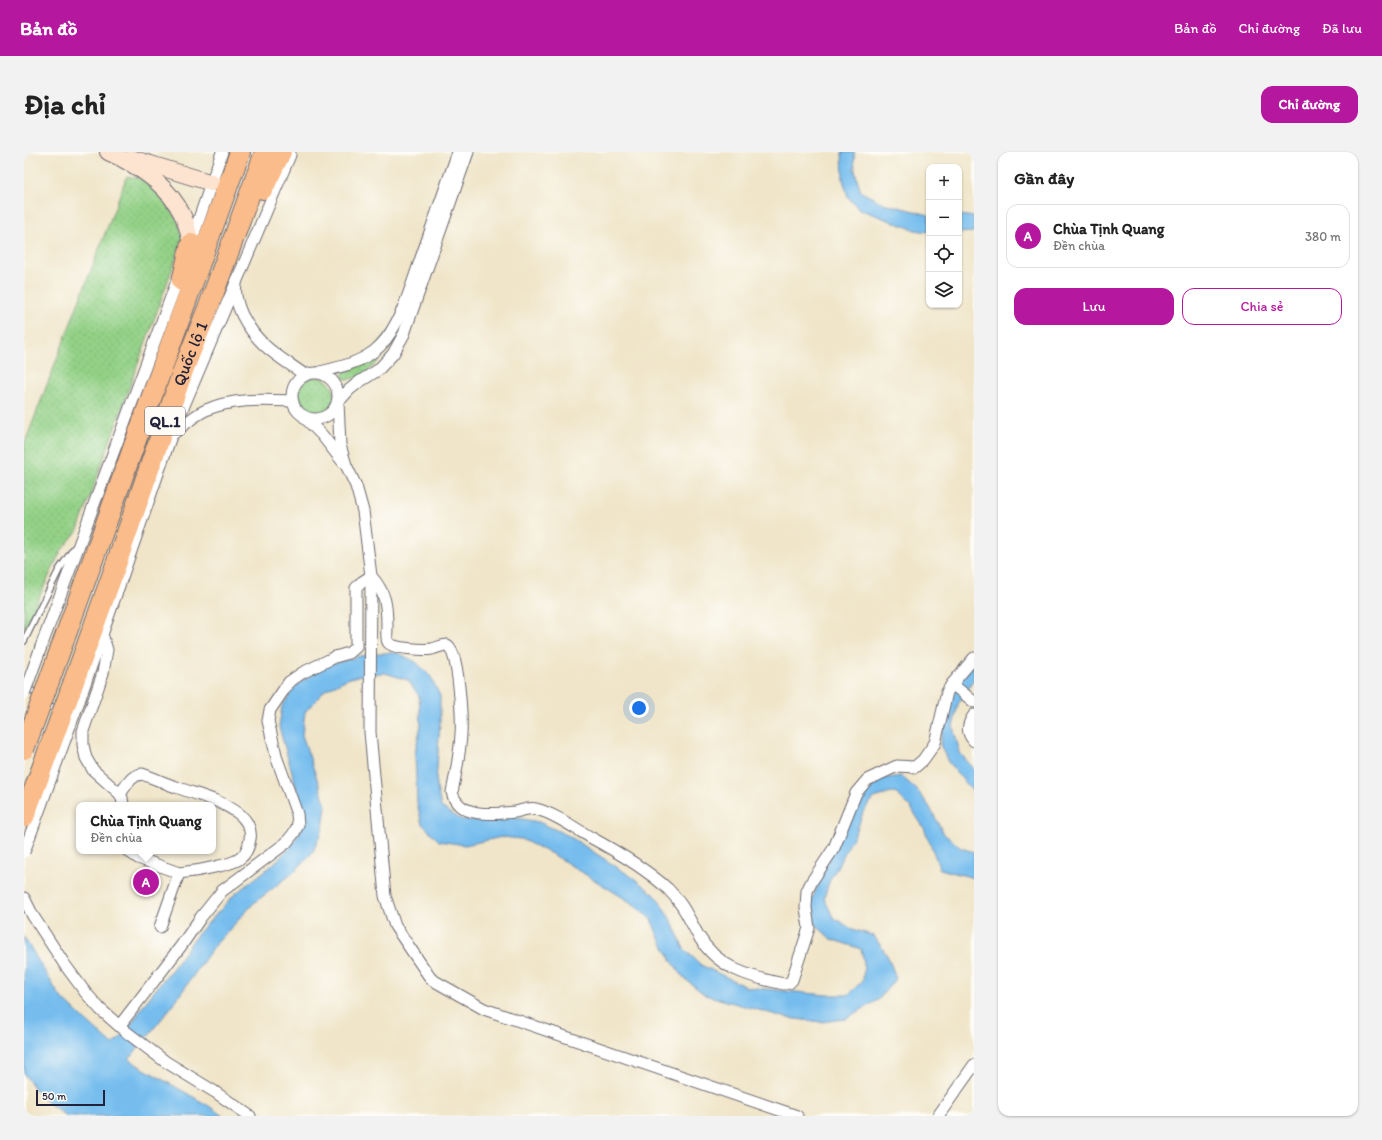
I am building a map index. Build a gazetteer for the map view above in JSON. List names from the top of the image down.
{
  "streets": {
    "highway": ["Quốc lộ 1", "QL.1"]
  },
  "crossings": [
    ["Quốc lộ 1", "QL.1"]
  ],
  "scale_bar": "50 m",
  "page": {
    "header": "Bản đồ",
    "nav": ["Bản đồ", "Chỉ đường", "Đã lưu"],
    "buttons": [
      "Chỉ đường",
      ["Lưu", "Chia sẻ"]
    ],
    "title": "Địa chỉ",
    "heading": "Gần đây",
    "map_buttons": ["+", "−"],
    "list": [
      {
        "mark": "A",
        "name": "Chùa Tịnh Quang",
        "note": "Đền chùa",
        "value": "380 m"
      }
    ],
    "popup": ["Chùa Tịnh Quang", "Đền chùa"],
    "pins": "A",
    "scale": "50 m"
  }
}
